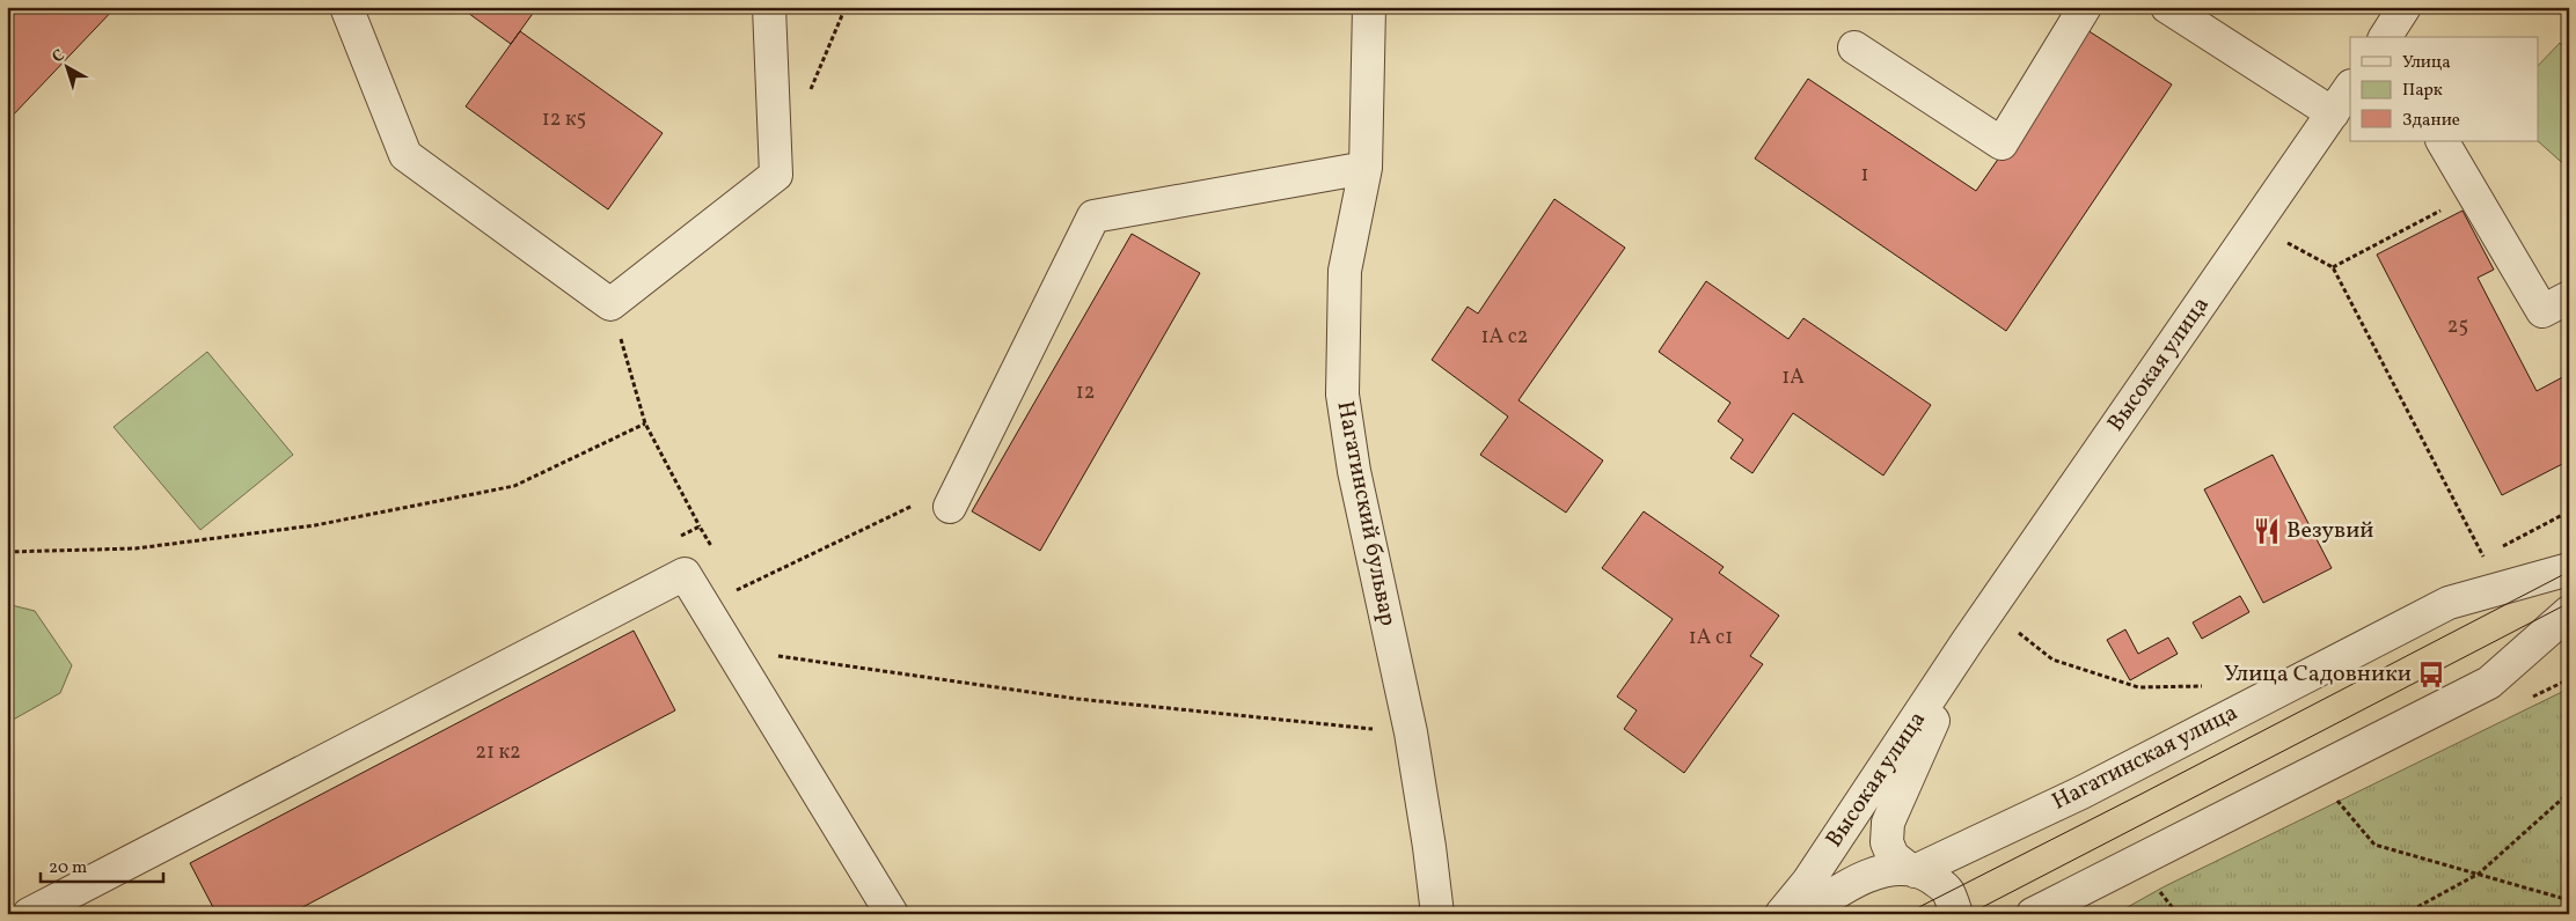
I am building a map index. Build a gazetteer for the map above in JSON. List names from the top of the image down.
{
  "streets": {
    "street": ["Высокая улица", "Нагатинский бульвар", "Нагатинская улица"]
  },
  "crossings": [
    ["Высокая улица", "Нагатинская улица"]
  ],
  "places": {
    "restaurant": ["Везувий"],
    "bus stop": ["Улица Садовники"]
  },
  "house_numbers": [
    "12 к5",
    "1",
    "25",
    "1А с2",
    "1А",
    "12",
    "1А с1",
    "21 к2"
  ],
  "legend": ["Улица", "Парк", "Здание"],
  "scale_bar": "20 m",
  "north": "top left"
}
